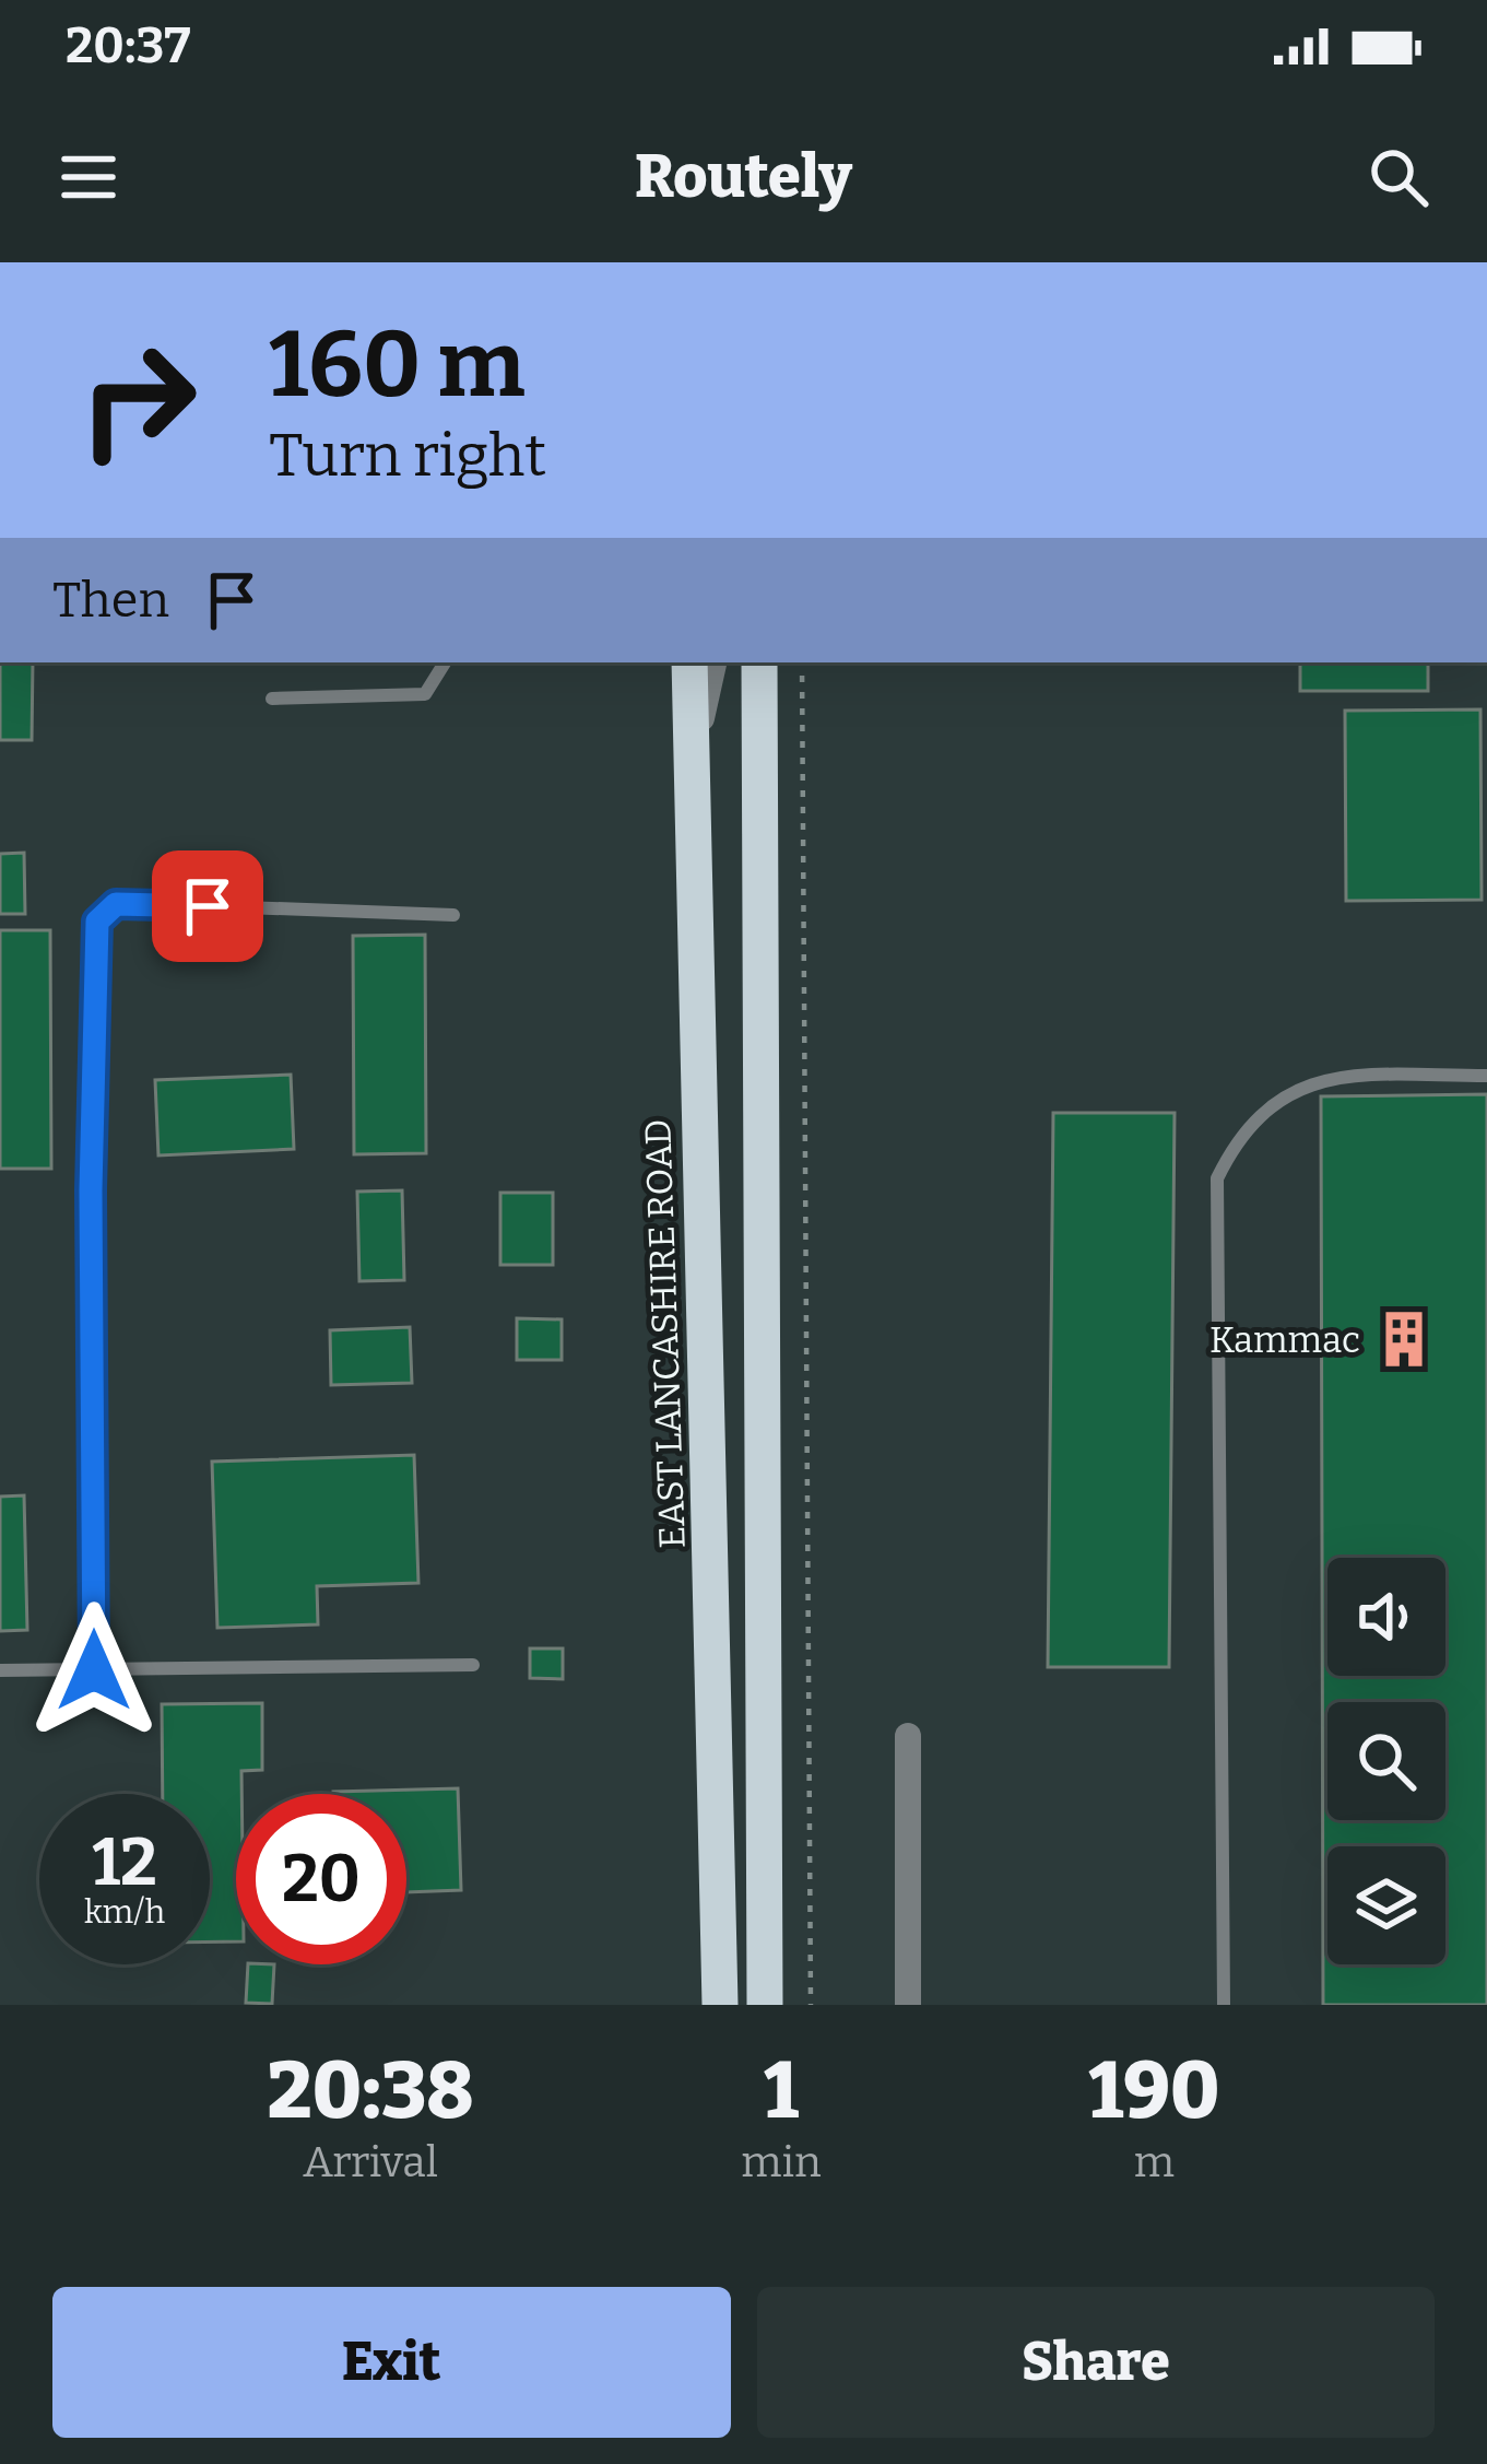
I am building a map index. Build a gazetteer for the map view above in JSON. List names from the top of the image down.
{
  "streets": {
    "highway": ["EAST LANCASHIRE ROAD"]
  },
  "places": {
    "building": ["Kammac"]
  },
  "page": {
    "status": "20:37",
    "header": "Routely",
    "turn": ["160 m", "Turn right"],
    "then": "Then",
    "speed": "12 km/h",
    "limit": "20",
    "eta": [
      "20:38",
      "Arrival",
      "1",
      "min",
      "190",
      "m"
    ],
    "buttons": ["Exit", "Share"]
  }
}
